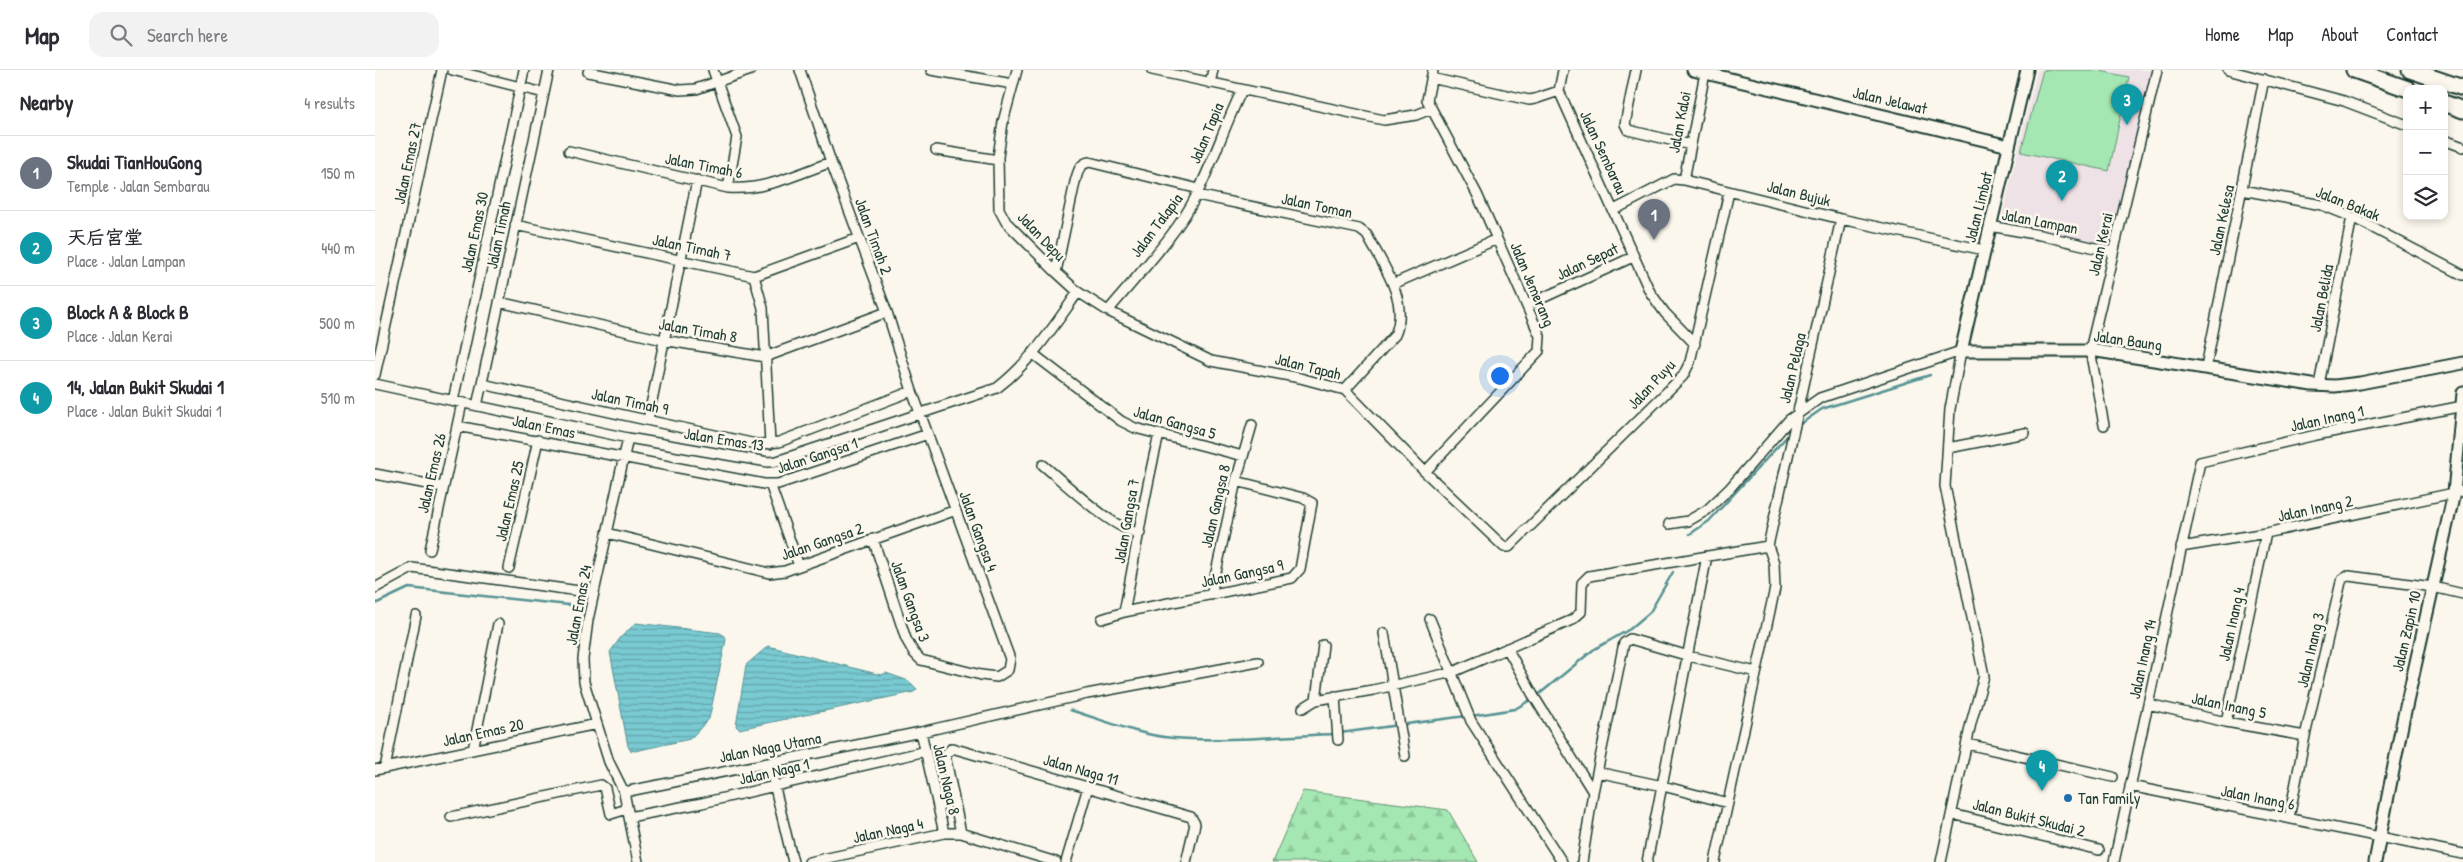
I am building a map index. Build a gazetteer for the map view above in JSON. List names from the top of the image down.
{
  "streets": {
    "street": [
      "Jalan Jelawat",
      "Jalan Kaloi",
      "Jalan Tapia",
      "Jalan Sembarau",
      "Jalan Emas 27",
      "Jalan Timah 6",
      "Jalan Bujuk",
      "Jalan Bakak",
      "Jalan Toman",
      "Jalan Limbat",
      "Jalan Kelesa",
      "Jalan Lampan",
      "Jalan Talapia",
      "Jalan Emas 30",
      "Jalan Timah",
      "Jalan Timah 2",
      "Jalan Depu",
      "Jalan Kerai",
      "Jalan Timah 7",
      "Jalan Sepat",
      "Jalan Jemerang",
      "Jalan Belida",
      "Jalan Timah 8",
      "Jalan Baung",
      "Jalan Tapah",
      "Jalan Pelaga",
      "Jalan Puyu",
      "Jalan Timah 9",
      "Jalan Inang 1",
      "Jalan Gangsa 5",
      "Jalan Emas",
      "Jalan Emas 13",
      "Jalan Gangsa 1",
      "Jalan Emas 26",
      "Jalan Emas 25",
      "Jalan Gangsa 8",
      "Jalan Inang 2",
      "Jalan Gangsa 7",
      "Jalan Gangsa 4",
      "Jalan Gangsa 2",
      "Jalan Gangsa 9",
      "Jalan Gangsa 3",
      "Jalan Emas 24",
      "Jalan Inang 4",
      "Jalan Zapin 10",
      "Jalan Inang 3",
      "Jalan Inang 14",
      "Jalan Inang 5",
      "Jalan Emas 20",
      "Jalan Naga Utama",
      "Jalan Naga 11",
      "Jalan Naga 1",
      "Jalan Naga 8",
      "Jalan Inang 6",
      "Jalan Bukit Skudai 2",
      "Jalan Naga 4"
    ]
  },
  "crossings": [
    ["Jalan Jelawat", "Jalan Kaloi"],
    ["Jalan Jelawat", "Jalan Limbat"],
    ["Jalan Kaloi", "Jalan Bujuk"],
    ["Jalan Tapia", "Jalan Toman"],
    ["Jalan Tapia", "Jalan Talapia"],
    ["Jalan Sembarau", "Jalan Bujuk"],
    ["Jalan Sembarau", "Jalan Sepat"],
    ["Jalan Sembarau", "Jalan Puyu"],
    ["Jalan Timah 6", "Jalan Timah 2"],
    ["Jalan Bujuk", "Jalan Limbat"],
    ["Jalan Bujuk", "Jalan Pelaga"],
    ["Jalan Bujuk", "Jalan Puyu"],
    ["Jalan Bakak", "Jalan Kelesa"],
    ["Jalan Bakak", "Jalan Belida"],
    ["Jalan Toman", "Jalan Talapia"],
    ["Jalan Toman", "Jalan Tapah"],
    ["Jalan Limbat", "Jalan Lampan"],
    ["Jalan Limbat", "Jalan Baung"],
    ["Jalan Kelesa", "Jalan Baung"],
    ["Jalan Lampan", "Jalan Kerai"],
    ["Jalan Talapia", "Jalan Depu"],
    ["Jalan Talapia", "Jalan Tapah"],
    ["Jalan Emas 30", "Jalan Emas 13"],
    ["Jalan Emas 30", "Jalan Emas 26"],
    ["Jalan Timah", "Jalan Timah 7"],
    ["Jalan Timah", "Jalan Timah 8"],
    ["Jalan Timah", "Jalan Timah 9"],
    ["Jalan Timah", "Jalan Emas 13"],
    ["Jalan Timah 2", "Jalan Timah 8"],
    ["Jalan Timah 2", "Jalan Timah 9"],
    ["Jalan Timah 2", "Jalan Emas 13"],
    ["Jalan Timah 2", "Jalan Gangsa 4"],
    ["Jalan Depu", "Jalan Tapah"],
    ["Jalan Depu", "Jalan Emas 13"],
    ["Jalan Kerai", "Jalan Baung"],
    ["Jalan Sepat", "Jalan Jemerang"],
    ["Jalan Jemerang", "Jalan Tapah"],
    ["Jalan Belida", "Jalan Baung"],
    ["Jalan Baung", "Jalan Pelaga"],
    ["Jalan Tapah", "Jalan Puyu"],
    ["Jalan Inang 1", "Jalan Zapin 10"],
    ["Jalan Inang 1", "Jalan Inang 14"],
    ["Jalan Gangsa 5", "Jalan Emas 13"],
    ["Jalan Gangsa 5", "Jalan Gangsa 8"],
    ["Jalan Gangsa 5", "Jalan Gangsa 7"],
    ["Jalan Emas", "Jalan Gangsa 1"],
    ["Jalan Emas", "Jalan Emas 26"],
    ["Jalan Emas", "Jalan Emas 25"],
    ["Jalan Emas", "Jalan Emas 24"],
    ["Jalan Emas 13", "Jalan Emas 26"],
    ["Jalan Emas 13", "Jalan Gangsa 4"],
    ["Jalan Emas 13", "Jalan Emas 24"],
    ["Jalan Gangsa 1", "Jalan Gangsa 4"],
    ["Jalan Gangsa 1", "Jalan Emas 24"],
    ["Jalan Gangsa 8", "Jalan Gangsa 9"],
    ["Jalan Inang 2", "Jalan Inang 4"],
    ["Jalan Inang 2", "Jalan Zapin 10"],
    ["Jalan Inang 2", "Jalan Inang 14"],
    ["Jalan Gangsa 7", "Jalan Gangsa 9"],
    ["Jalan Gangsa 4", "Jalan Gangsa 2"],
    ["Jalan Gangsa 4", "Jalan Gangsa 3"],
    ["Jalan Gangsa 2", "Jalan Gangsa 3"],
    ["Jalan Gangsa 2", "Jalan Emas 24"],
    ["Jalan Emas 24", "Jalan Emas 20"],
    ["Jalan Emas 24", "Jalan Naga Utama"],
    ["Jalan Emas 24", "Jalan Naga 1"],
    ["Jalan Inang 4", "Jalan Inang 5"],
    ["Jalan Zapin 10", "Jalan Inang 3"],
    ["Jalan Zapin 10", "Jalan Inang 6"],
    ["Jalan Inang 3", "Jalan Inang 5"],
    ["Jalan Inang 3", "Jalan Inang 6"],
    ["Jalan Inang 14", "Jalan Inang 5"],
    ["Jalan Inang 14", "Jalan Inang 6"],
    ["Jalan Naga Utama", "Jalan Naga 8"],
    ["Jalan Naga 11", "Jalan Naga 4"],
    ["Jalan Naga 1", "Jalan Naga 8"],
    ["Jalan Naga 8", "Jalan Naga 4"]
  ],
  "places": ["Tan Family"],
  "page": {
    "header": "Map",
    "search": "Search here",
    "nav": [
      "Home",
      "Map",
      "About",
      "Contact"
    ],
    "heading": ["Nearby", "4 results"],
    "pins": [
      "3",
      "2",
      "1",
      "4"
    ],
    "map_buttons": ["+", "−"],
    "list": [
      {
        "mark": "1",
        "name": "Skudai TianHouGong",
        "note": "Temple · Jalan Sembarau",
        "value": "150 m"
      },
      {
        "mark": "2",
        "name": "天后宫堂",
        "note": "Place · Jalan Lampan",
        "value": "440 m"
      },
      {
        "mark": "3",
        "name": "Block A & Block B",
        "note": "Place · Jalan Kerai",
        "value": "500 m"
      },
      {
        "mark": "4",
        "name": "14, Jalan Bukit Skudai 1",
        "note": "Place · Jalan Bukit Skudai 1",
        "value": "510 m"
      }
    ]
  }
}
